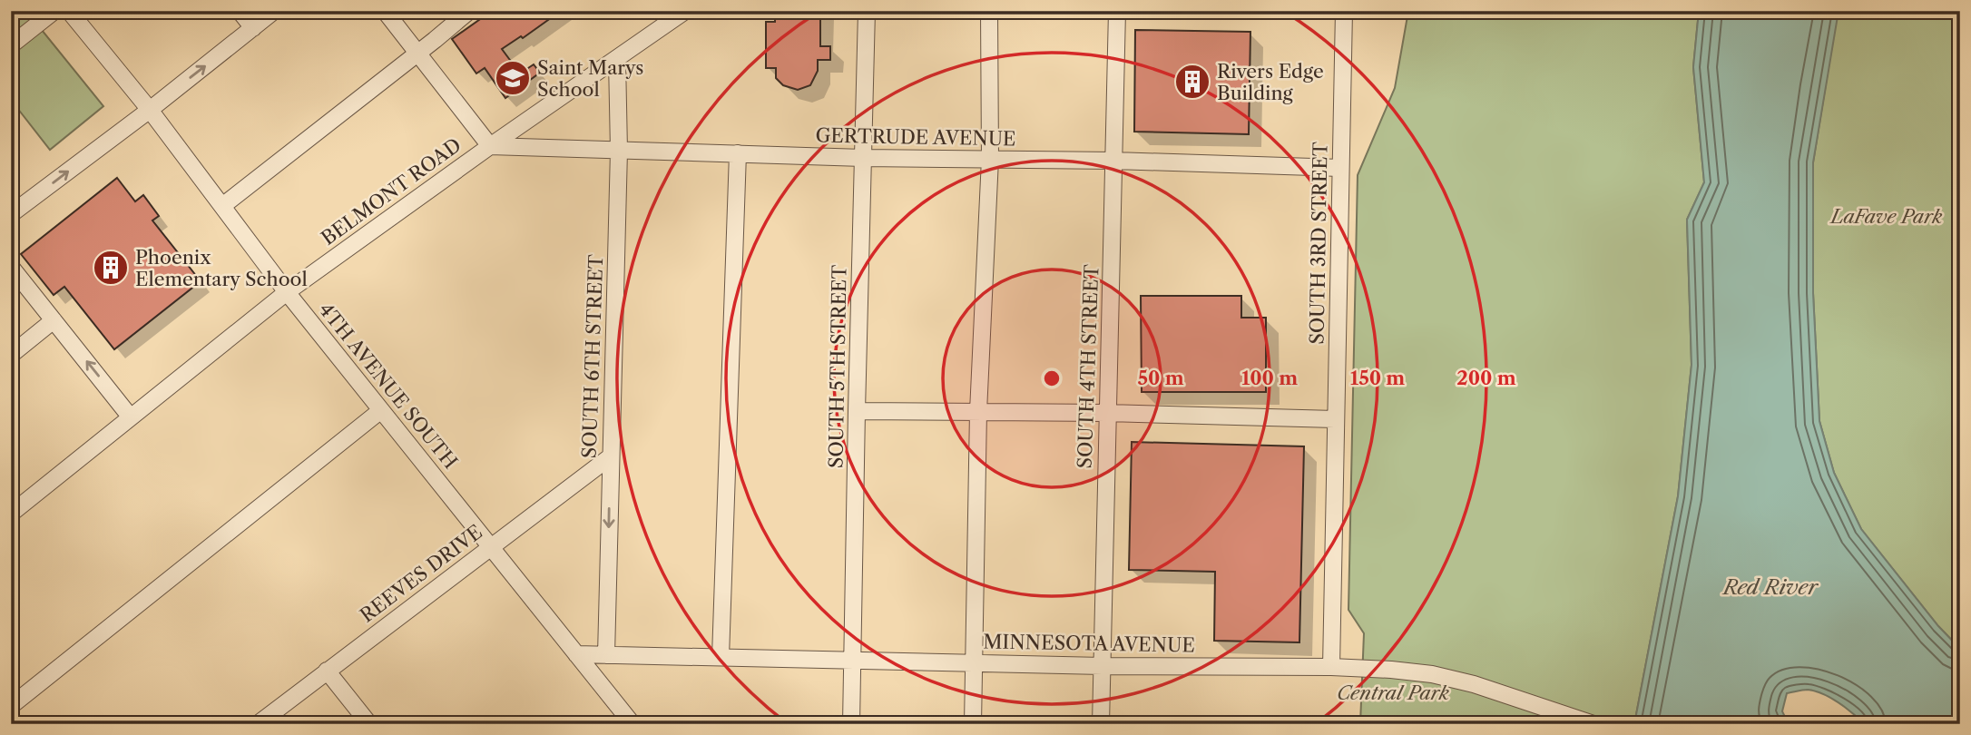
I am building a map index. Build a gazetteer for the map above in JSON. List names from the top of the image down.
{
  "streets": {
    "street": [
      "GERTRUDE AVENUE",
      "BELMONT ROAD",
      "SOUTH 3RD STREET",
      "SOUTH 6TH STREET",
      "SOUTH 5TH STREET",
      "SOUTH 4TH STREET",
      "4TH AVENUE SOUTH",
      "REEVES DRIVE",
      "MINNESOTA AVENUE"
    ]
  },
  "crossings": [
    ["GERTRUDE AVENUE", "BELMONT ROAD"],
    ["GERTRUDE AVENUE", "SOUTH 3RD STREET"],
    ["GERTRUDE AVENUE", "SOUTH 6TH STREET"],
    ["GERTRUDE AVENUE", "SOUTH 5TH STREET"],
    ["GERTRUDE AVENUE", "SOUTH 4TH STREET"],
    ["BELMONT ROAD", "SOUTH 6TH STREET"],
    ["BELMONT ROAD", "4TH AVENUE SOUTH"],
    ["SOUTH 3RD STREET", "MINNESOTA AVENUE"],
    ["SOUTH 6TH STREET", "REEVES DRIVE"],
    ["SOUTH 6TH STREET", "MINNESOTA AVENUE"],
    ["SOUTH 5TH STREET", "MINNESOTA AVENUE"],
    ["SOUTH 4TH STREET", "MINNESOTA AVENUE"],
    ["4TH AVENUE SOUTH", "REEVES DRIVE"],
    ["4TH AVENUE SOUTH", "MINNESOTA AVENUE"]
  ],
  "water": ["Red River"],
  "parks": ["LaFave Park", "Central Park"],
  "places": {
    "school or university": ["Saint Marys School"],
    "building": ["Rivers Edge Building", "Phoenix Elementary School"]
  },
  "rings": [
    "50 m",
    "100 m",
    "150 m",
    "200 m"
  ]
}
